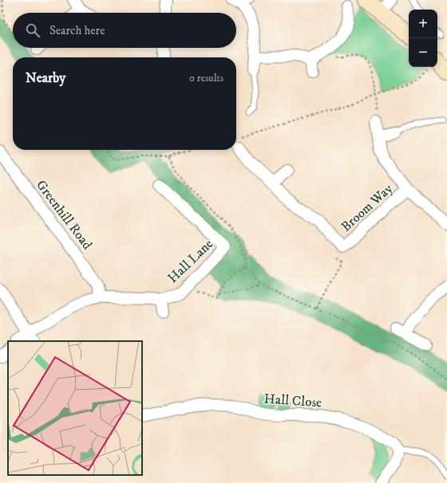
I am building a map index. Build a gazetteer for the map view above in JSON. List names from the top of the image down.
{
  "streets": {
    "street": [
      "Broom Way",
      "Greenhill Road",
      "Hall Lane",
      "Hall Close"
    ]
  },
  "crossings": [
    ["Greenhill Road", "Hall Lane"]
  ],
  "page": {
    "map_buttons": ["+", "−"],
    "search": "Search here",
    "heading": ["Nearby", "0 results"]
  }
}
